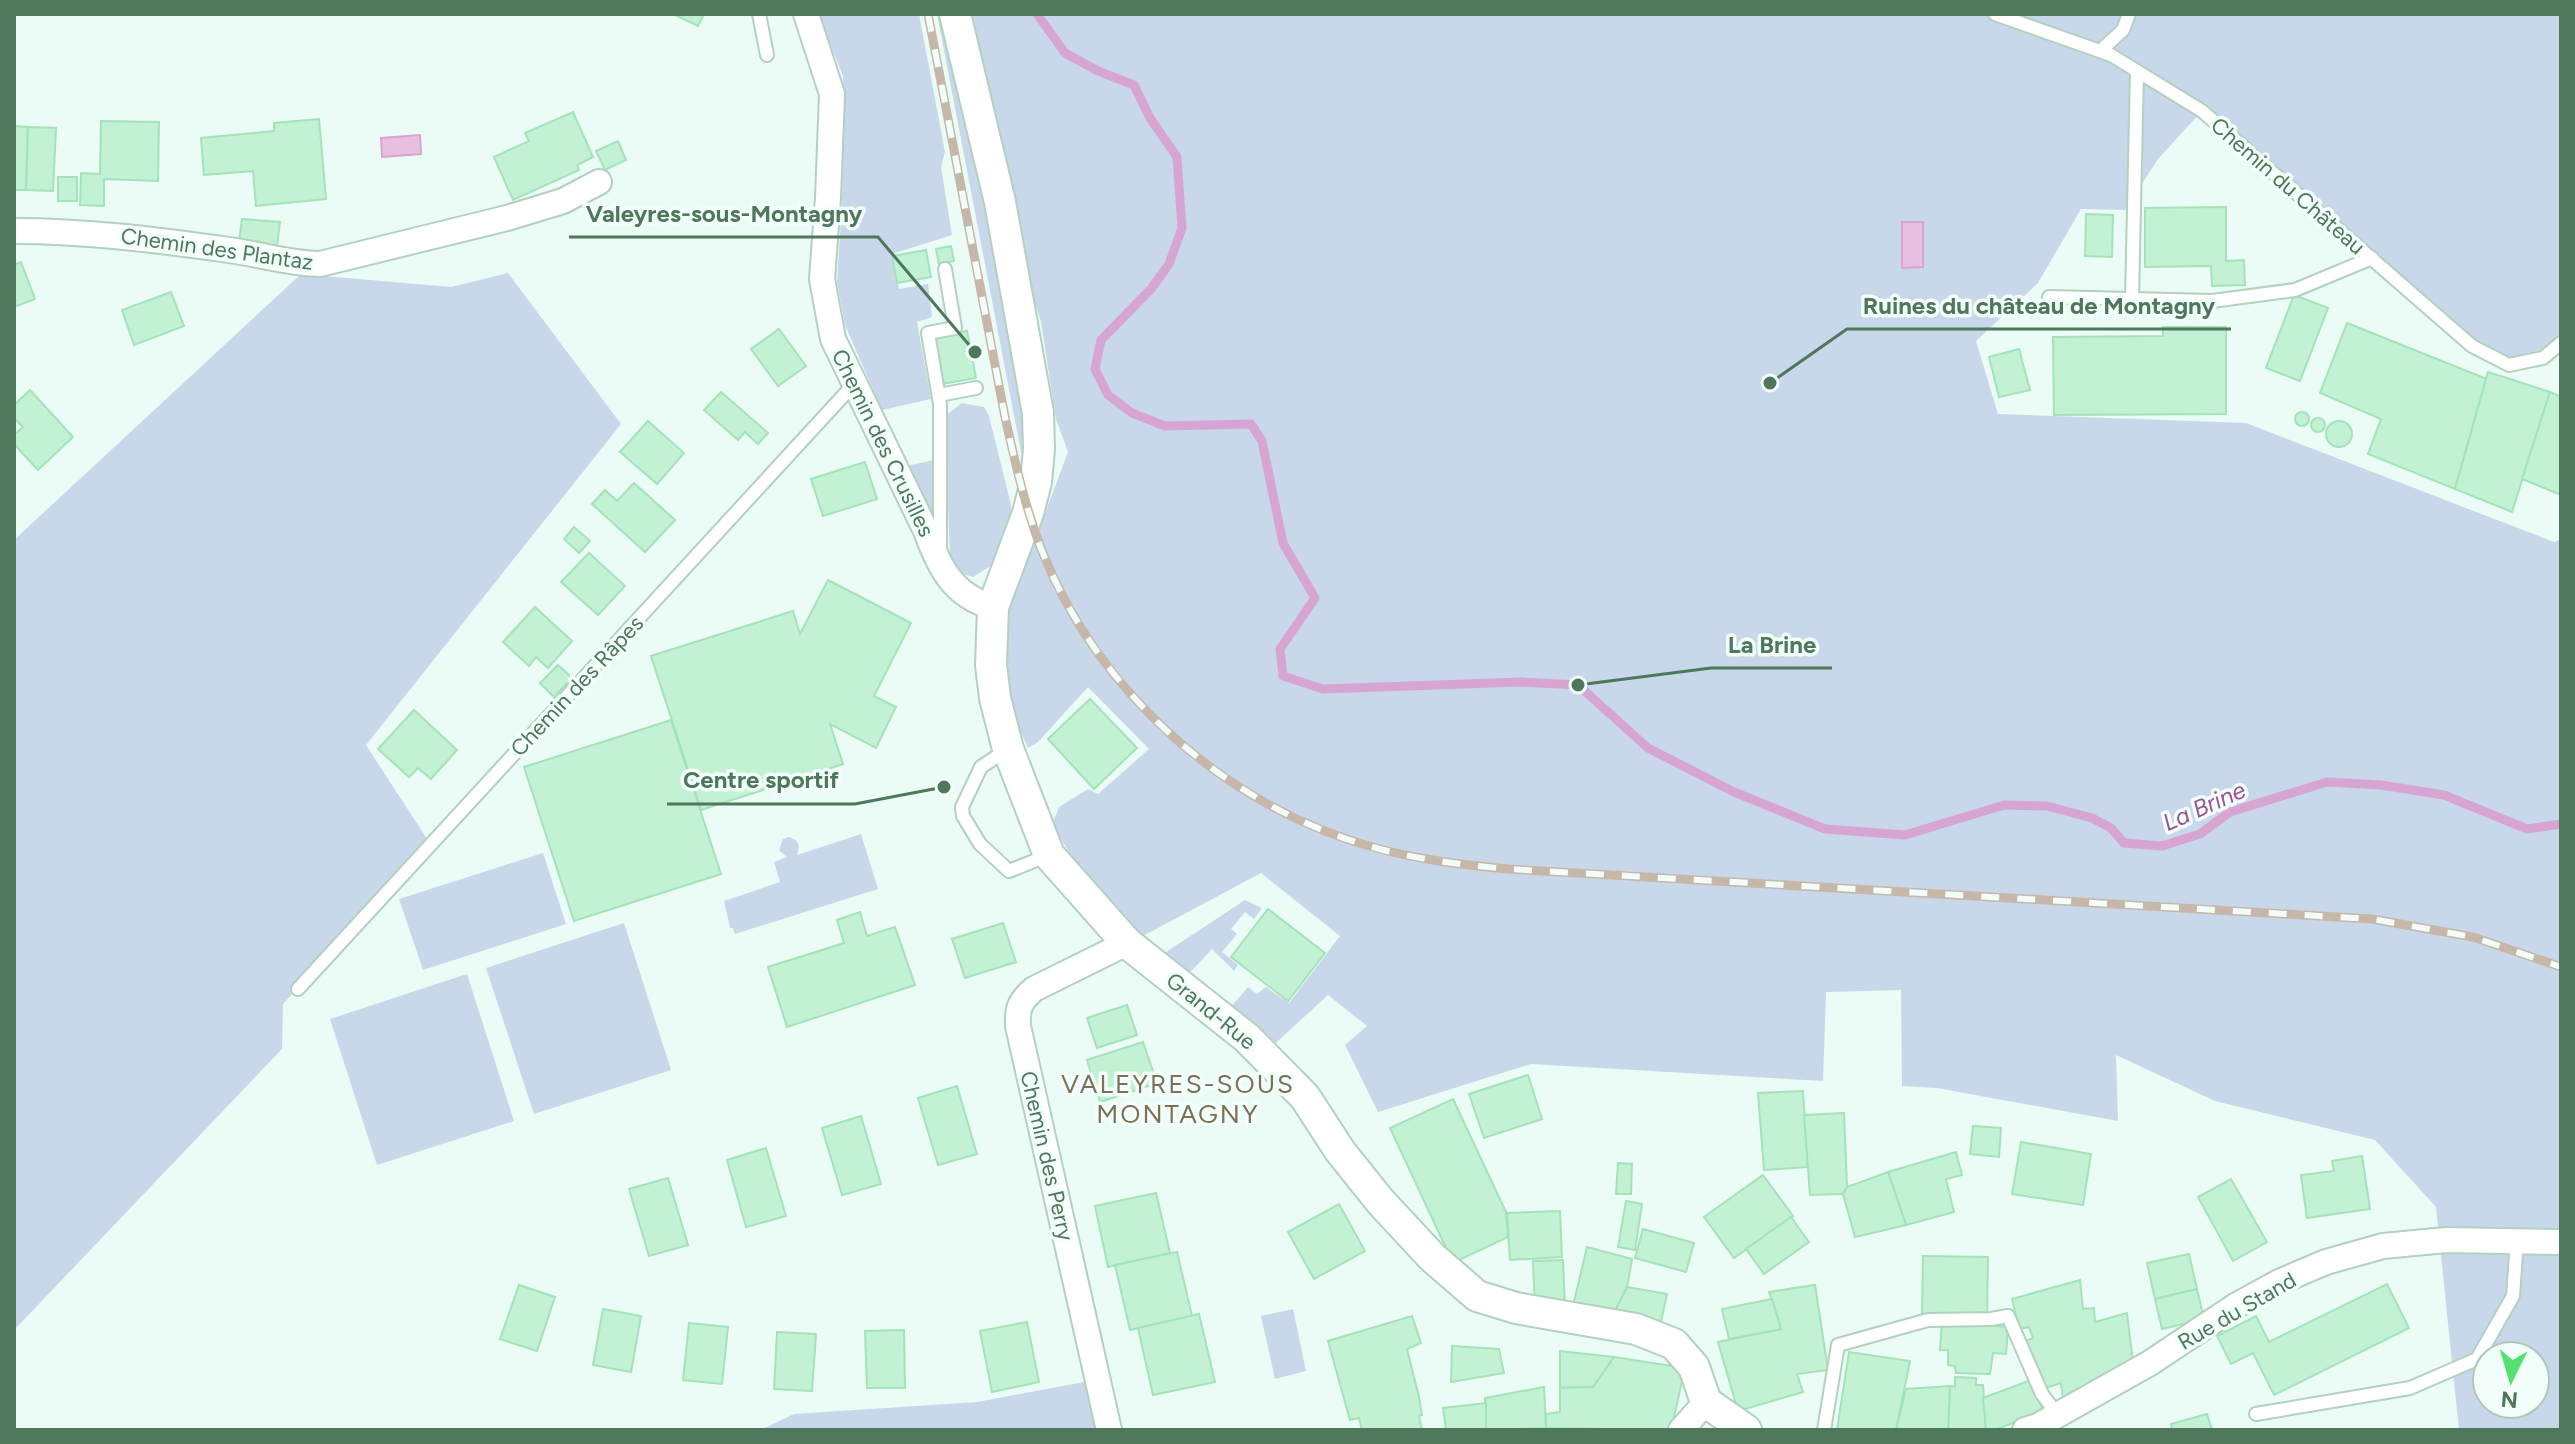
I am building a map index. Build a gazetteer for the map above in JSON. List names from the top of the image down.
{
  "streets": {
    "street": [
      "Chemin des Plantaz",
      "Chemin des Crusilles",
      "Grand-Rue",
      "Chemin des Perry",
      "Rue du Stand"
    ],
    "lane": ["Chemin du Château", "Chemin des Râpes"]
  },
  "crossings": [
    ["Chemin des Crusilles", "Chemin des Râpes"],
    ["Chemin des Crusilles", "Grand-Rue"],
    ["Grand-Rue", "Chemin des Perry"]
  ],
  "districts": ["VALEYRES-SOUS MONTAGNY"],
  "water": ["La Brine"],
  "places": [
    "Valeyres-sous-Montagny",
    "Ruines du château de Montagny",
    "La Brine",
    "Centre sportif"
  ],
  "north": "bottom"
}
